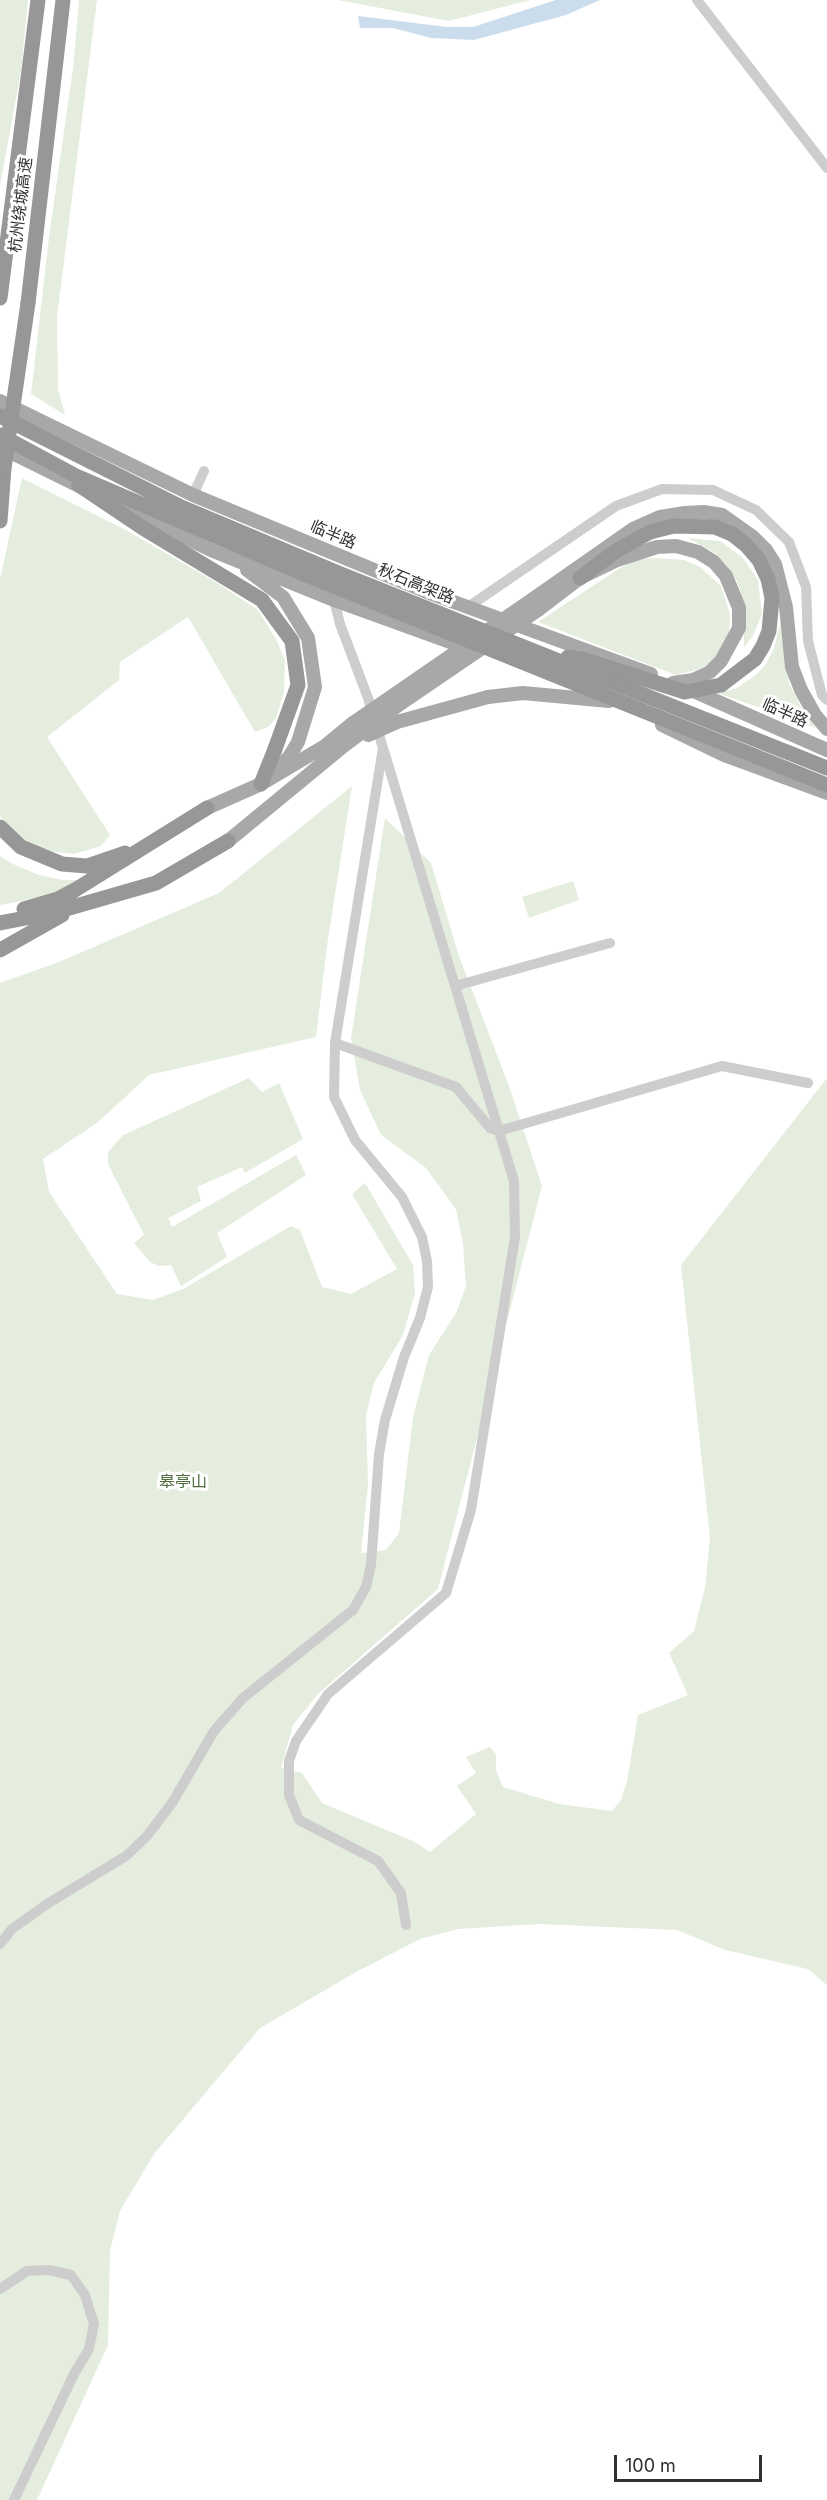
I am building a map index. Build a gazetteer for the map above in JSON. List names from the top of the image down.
{
  "streets": {
    "highway": ["杭州绕城高速", "秋石高架路"],
    "main road": ["临半路"]
  },
  "parks": ["皋亭山"],
  "scale_bar": "100 m"
}
